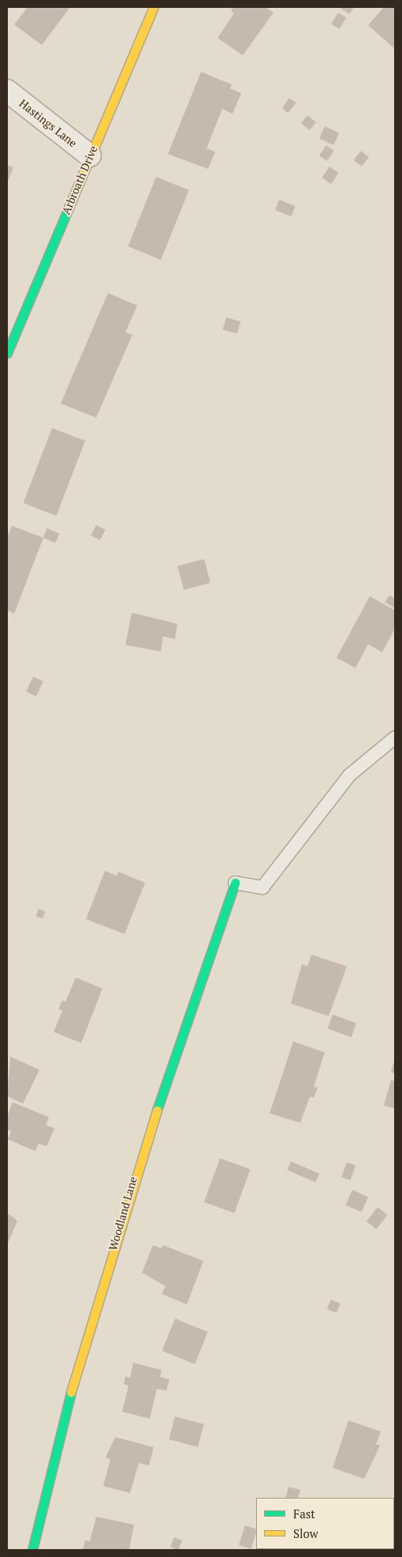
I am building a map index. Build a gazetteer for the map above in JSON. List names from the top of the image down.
{
  "streets": {
    "street": ["Hastings Lane", "Arbroath Drive", "Woodland Lane"]
  },
  "crossings": [
    ["Hastings Lane", "Arbroath Drive"]
  ],
  "legend": ["Fast", "Slow"]
}
